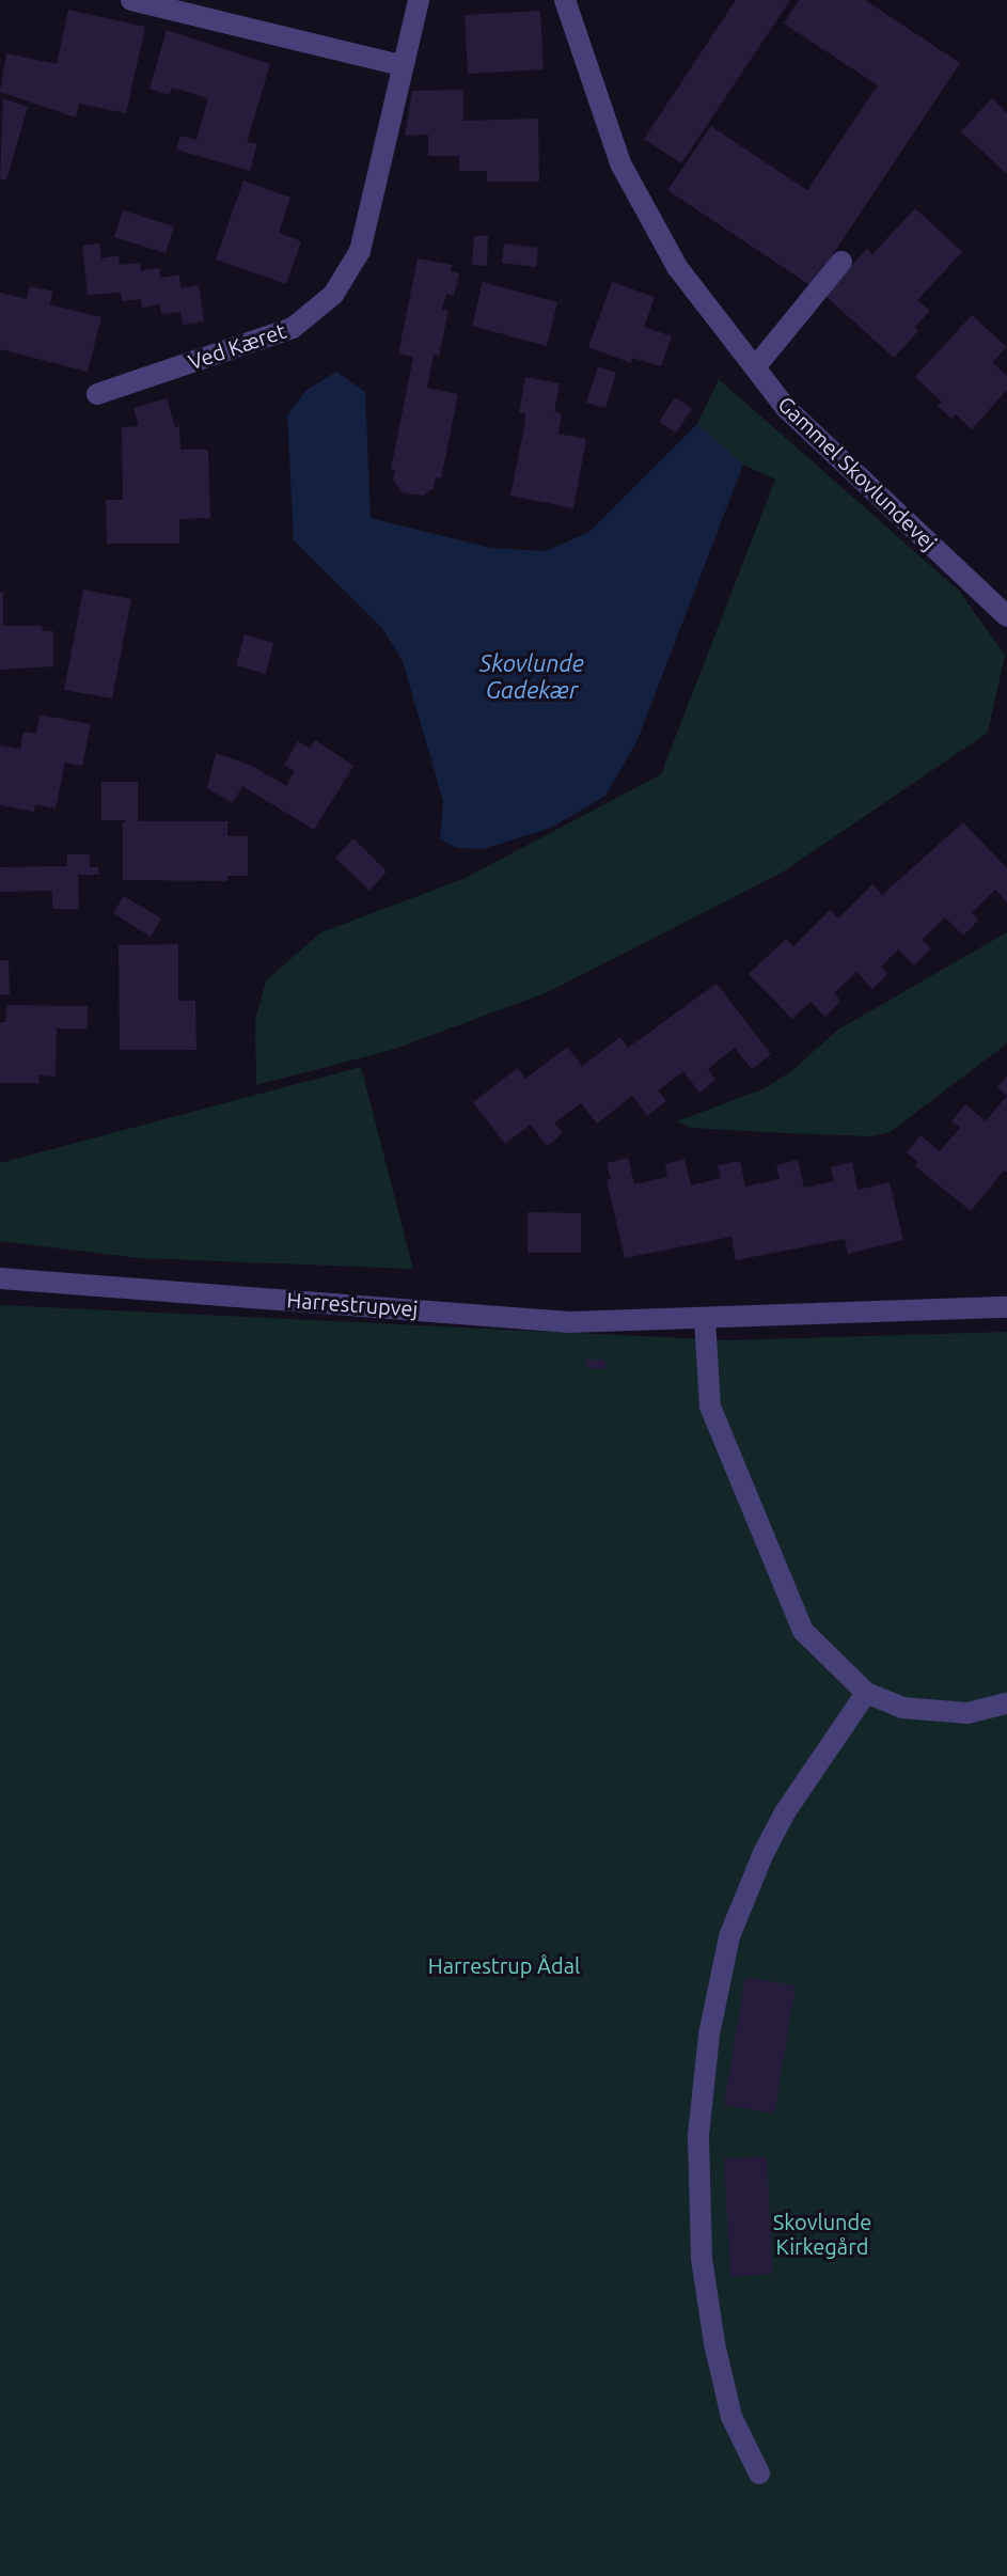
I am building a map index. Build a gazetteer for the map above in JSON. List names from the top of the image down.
{
  "streets": {
    "street": ["Ved Kæret", "Gammel Skovlundevej", "Harrestrupvej"]
  },
  "water": ["Skovlunde Gadekær"],
  "parks": ["Harrestrup Ådal", "Skovlunde Kirkegård"]
}
